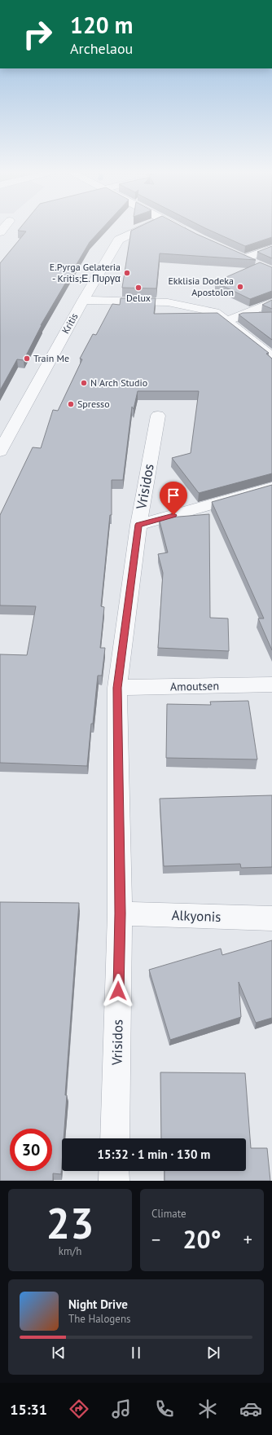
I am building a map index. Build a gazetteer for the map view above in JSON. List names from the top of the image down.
{
  "streets": {
    "street": [
      "Kritis",
      "Vrisidos",
      "Amoutsen",
      "Alkyonis"
    ]
  },
  "crossings": [
    ["Vrisidos", "Amoutsen"],
    ["Vrisidos", "Alkyonis"]
  ],
  "places": [
    "E.Pyrga Gelateria - Kritis;Ε. Πυργα",
    "Ekklisia Dodeka Apostolon",
    "Delux",
    "Train Me",
    "N Arch Studio",
    "Spresso"
  ],
  "page": {
    "turn": ["120 m", "Archelaou"],
    "limit": "30",
    "trip": "15:32 · 1 min · 130 m",
    "tile": [
      ["23", "km/h"],
      "Climate"
    ],
    "heat": ["−", "20°", "+"],
    "song": ["Night Drive", "The Halogens"],
    "tabs": "15:31"
  }
}
